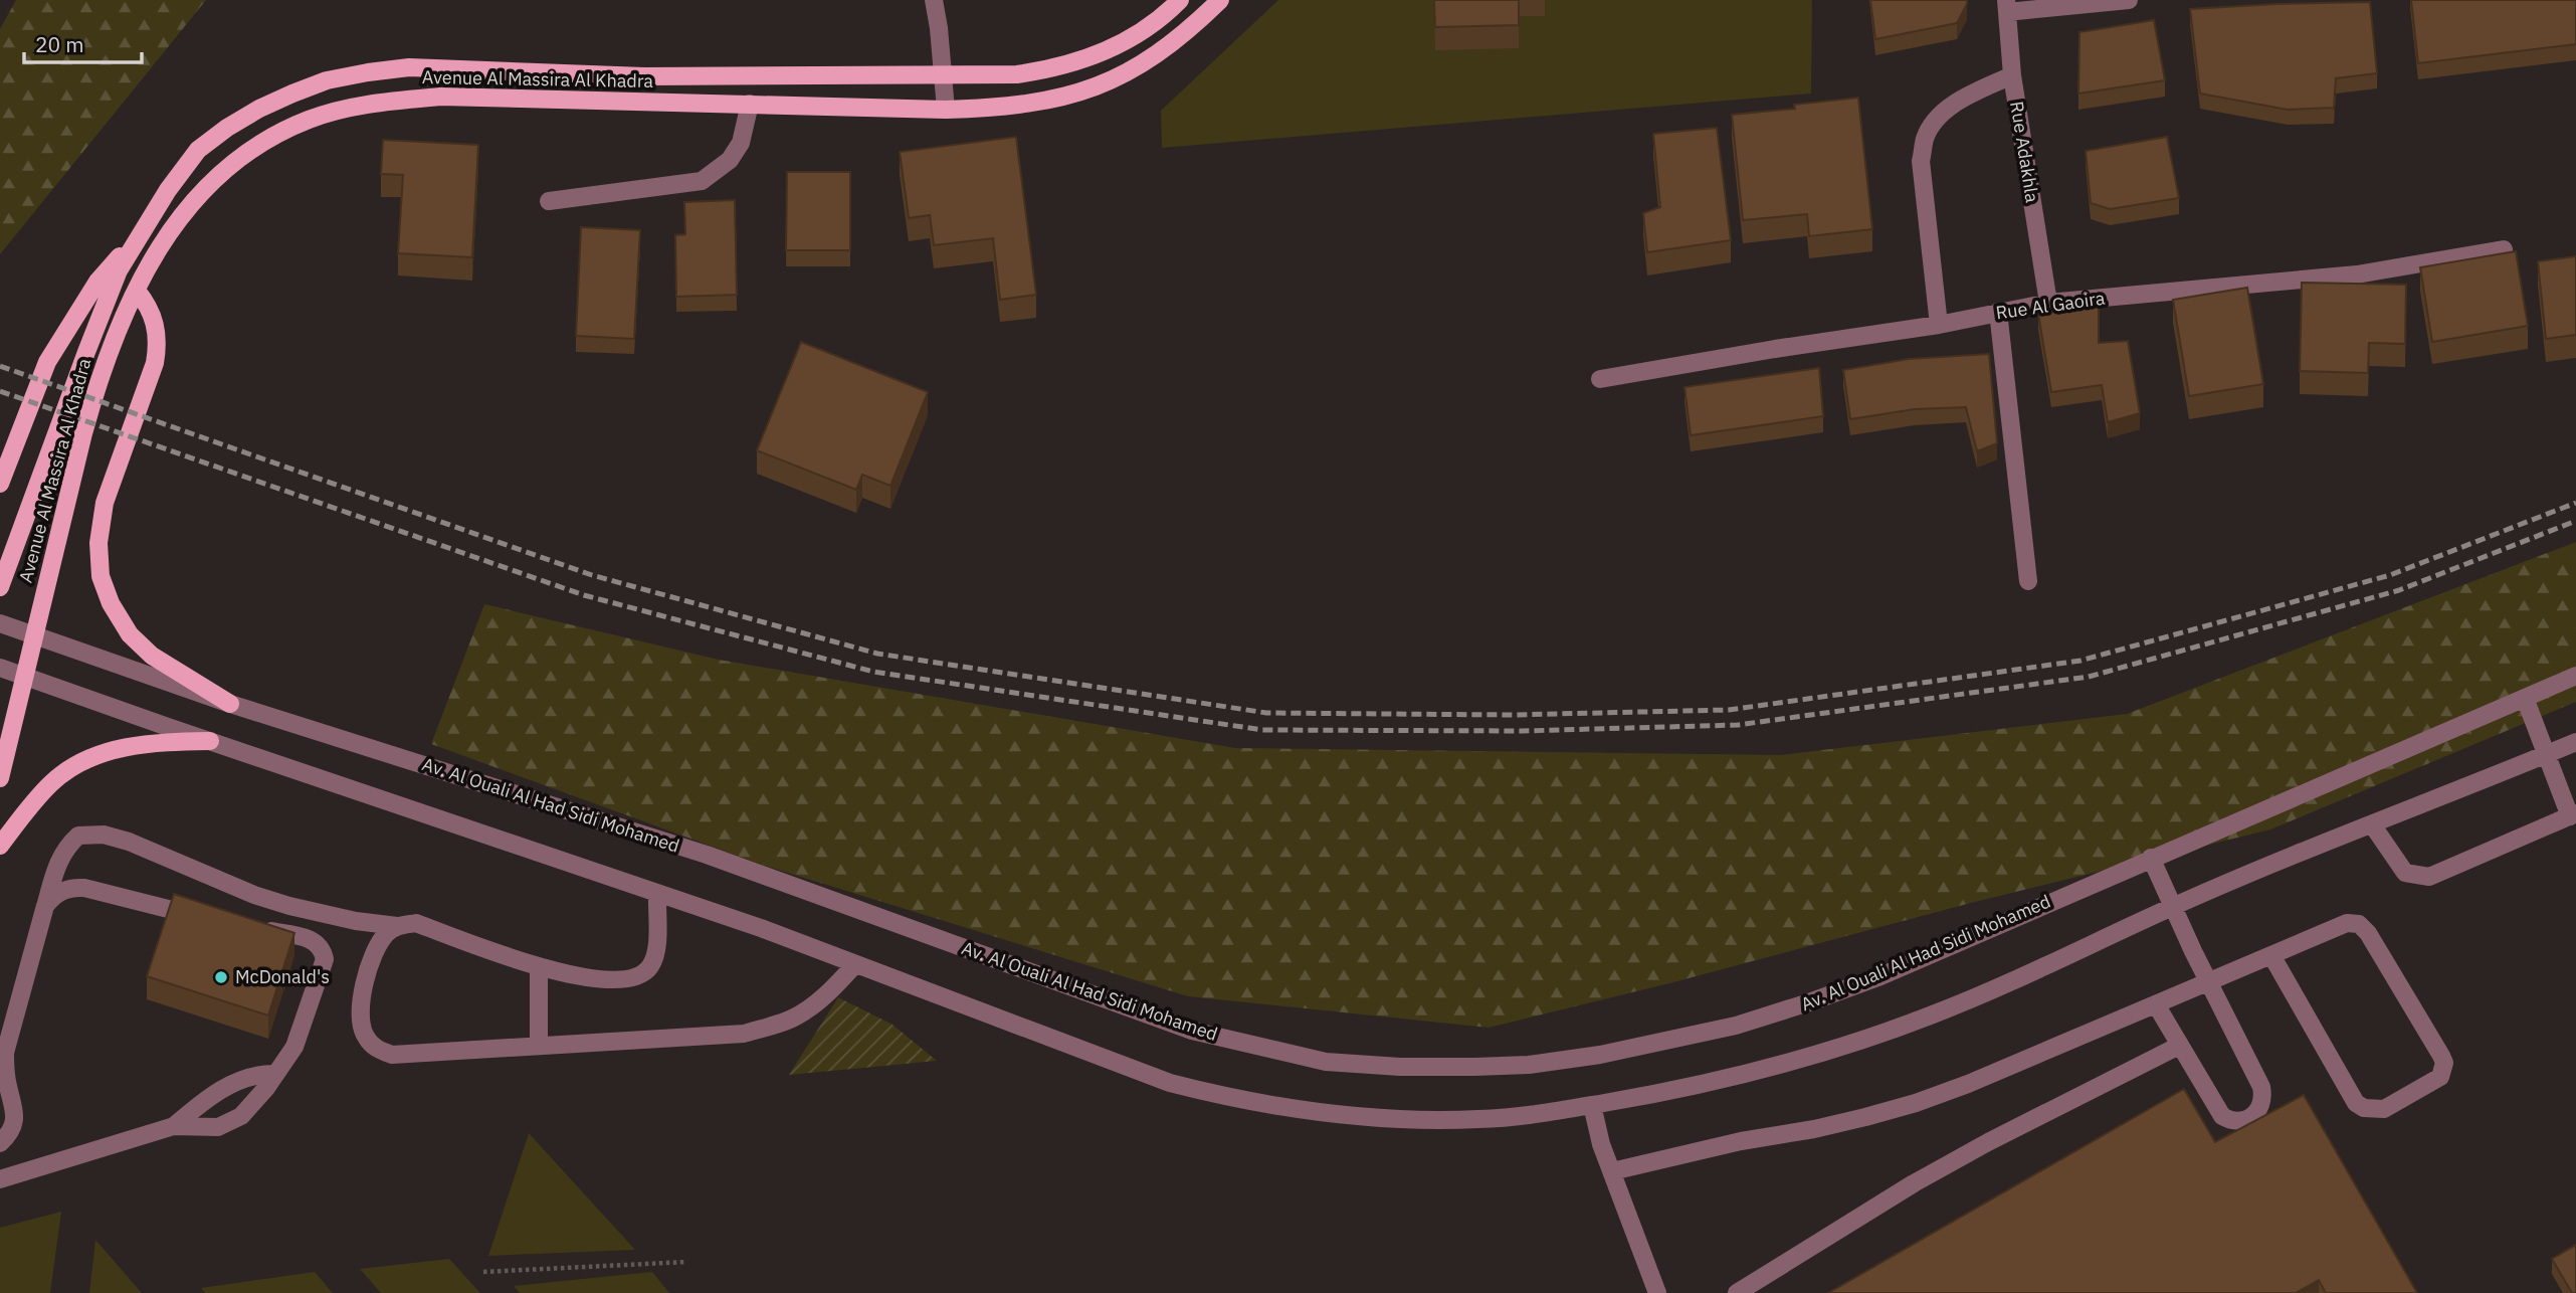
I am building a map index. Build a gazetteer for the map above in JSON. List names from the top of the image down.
{
  "streets": {
    "main road": ["Avenue Al Massira Al Khadra"],
    "street": ["Rue Adakhla", "Rue Al Gaoira", "Av. Al Ouali Al Had Sidi Mohamed"]
  },
  "crossings": [
    ["Avenue Al Massira Al Khadra", "Av. Al Ouali Al Had Sidi Mohamed"],
    ["Rue Adakhla", "Rue Al Gaoira"]
  ],
  "places": ["McDonald's"],
  "scale_bar": "20 m"
}
